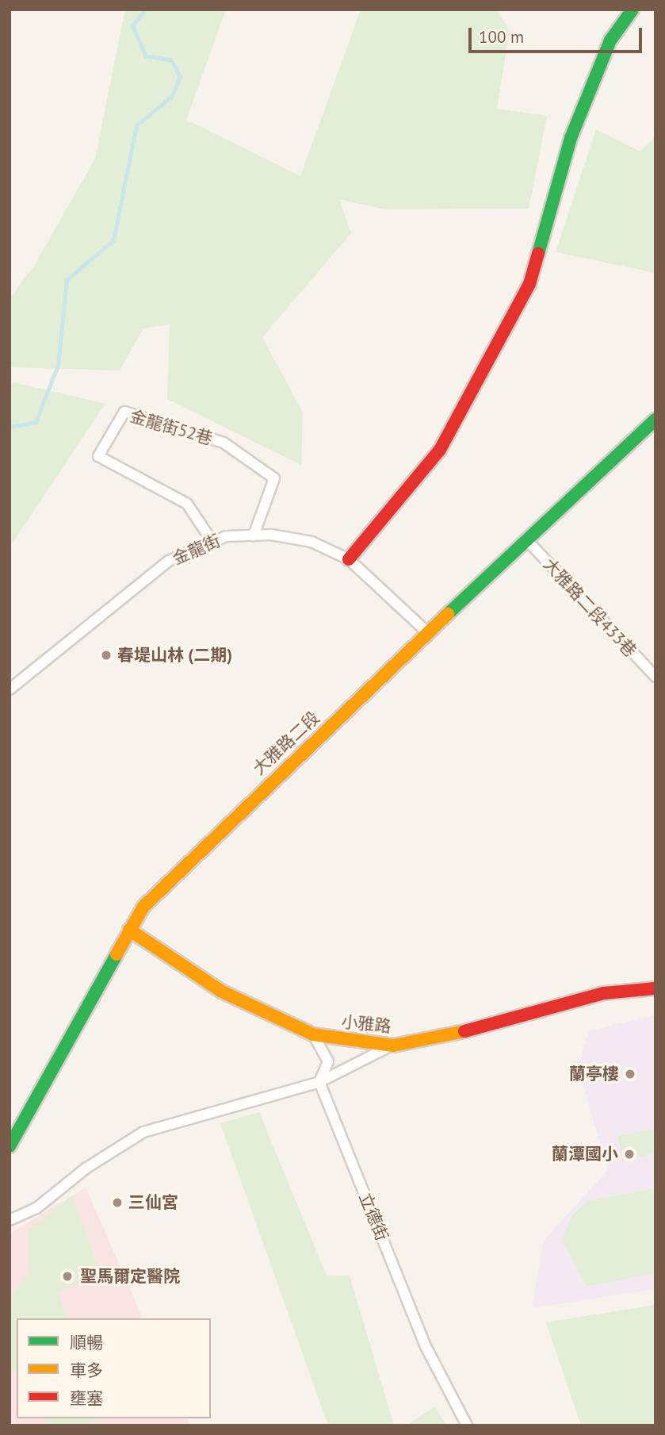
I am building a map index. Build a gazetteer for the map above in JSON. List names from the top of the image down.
{
  "streets": {
    "street": [
      "金龍街52巷",
      "金龍街",
      "大雅路二段433巷",
      "大雅路二段",
      "小雅路",
      "立德街"
    ]
  },
  "crossings": [
    ["金龍街52巷", "金龍街"],
    ["金龍街", "大雅路二段"],
    ["大雅路二段433巷", "大雅路二段"],
    ["大雅路二段", "小雅路"]
  ],
  "places": [
    "春堤山林 (二期)",
    "蘭亭樓",
    "蘭潭國小",
    "三仙宮",
    "聖馬爾定醫院"
  ],
  "legend": ["順暢", "車多", "壅塞"],
  "scale_bar": "100 m"
}
